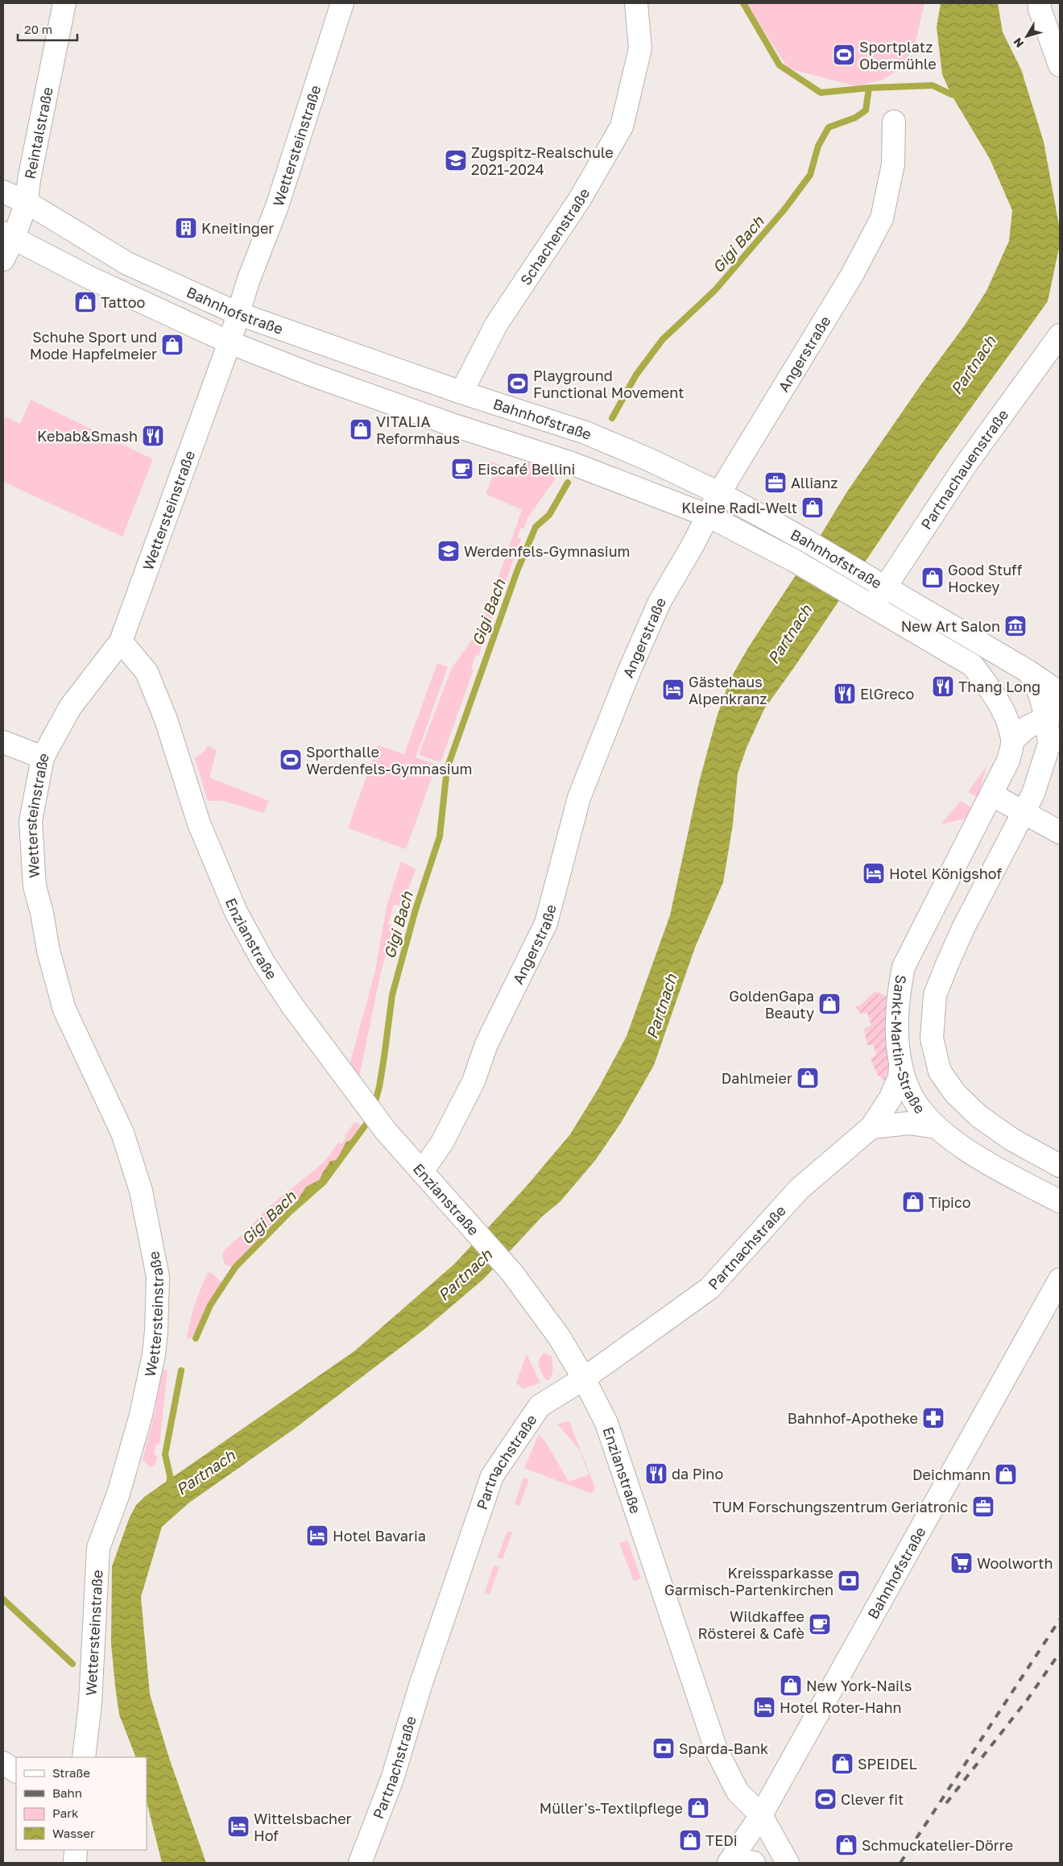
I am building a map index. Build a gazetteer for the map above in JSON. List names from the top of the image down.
{
  "streets": {
    "street": [
      "Reintalstraße",
      "Wettersteinstraße",
      "Schachenstraße",
      "Bahnhofstraße",
      "Angerstraße",
      "Partnachauenstraße",
      "Enzianstraße",
      "Sankt-Martin-Straße",
      "Partnachstraße"
    ]
  },
  "crossings": [
    ["Reintalstraße", "Bahnhofstraße"],
    ["Wettersteinstraße", "Bahnhofstraße"],
    ["Wettersteinstraße", "Enzianstraße"],
    ["Schachenstraße", "Bahnhofstraße"],
    ["Bahnhofstraße", "Angerstraße"],
    ["Bahnhofstraße", "Partnachauenstraße"],
    ["Bahnhofstraße", "Enzianstraße"],
    ["Bahnhofstraße", "Sankt-Martin-Straße"],
    ["Angerstraße", "Enzianstraße"],
    ["Enzianstraße", "Partnachstraße"],
    ["Sankt-Martin-Straße", "Partnachstraße"]
  ],
  "water": ["Gigi Bach", "Partnach"],
  "places": {
    "sports": [
      "Sportplatz Obermühle",
      "Playground Functional Movement",
      "Sporthalle Werdenfels-Gymnasium",
      "Clever fit"
    ],
    "school or university": ["Zugspitz-Realschule 2021-2024", "Werdenfels-Gymnasium"],
    "building": ["Kneitinger"],
    "shop": [
      "Tattoo",
      "Schuhe Sport und Mode Hapfelmeier",
      "VITALIA Reformhaus",
      "Kleine Radl-Welt",
      "Good Stuff Hockey",
      "GoldenGapa Beauty",
      "Dahlmeier",
      "Tipico",
      "Deichmann",
      "New York-Nails",
      "SPEIDEL",
      "Müller's-Textilpflege",
      "TEDi",
      "Schmuckatelier-Dörre"
    ],
    "restaurant": [
      "Kebab&Smash",
      "Thang Long",
      "ElGreco",
      "da Pino"
    ],
    "cafe": ["Eiscafé Bellini", "Wildkaffee Rösterei & Cafè"],
    "office": ["Allianz", "TUM Forschungszentrum Geriatronic"],
    "museum": ["New Art Salon"],
    "hotel": [
      "Gästehaus Alpenkranz",
      "Hotel Königshof",
      "Hotel Bavaria",
      "Hotel Roter-Hahn",
      "Wittelsbacher Hof"
    ],
    "pharmacy": ["Bahnhof-Apotheke"],
    "supermarket": ["Woolworth"],
    "bank": ["Kreissparkasse Garmisch-Partenkirchen", "Sparda-Bank"]
  },
  "legend": [
    "Straße",
    "Bahn",
    "Park",
    "Wasser"
  ],
  "scale_bar": "20 m",
  "north": "bottom left"
}
